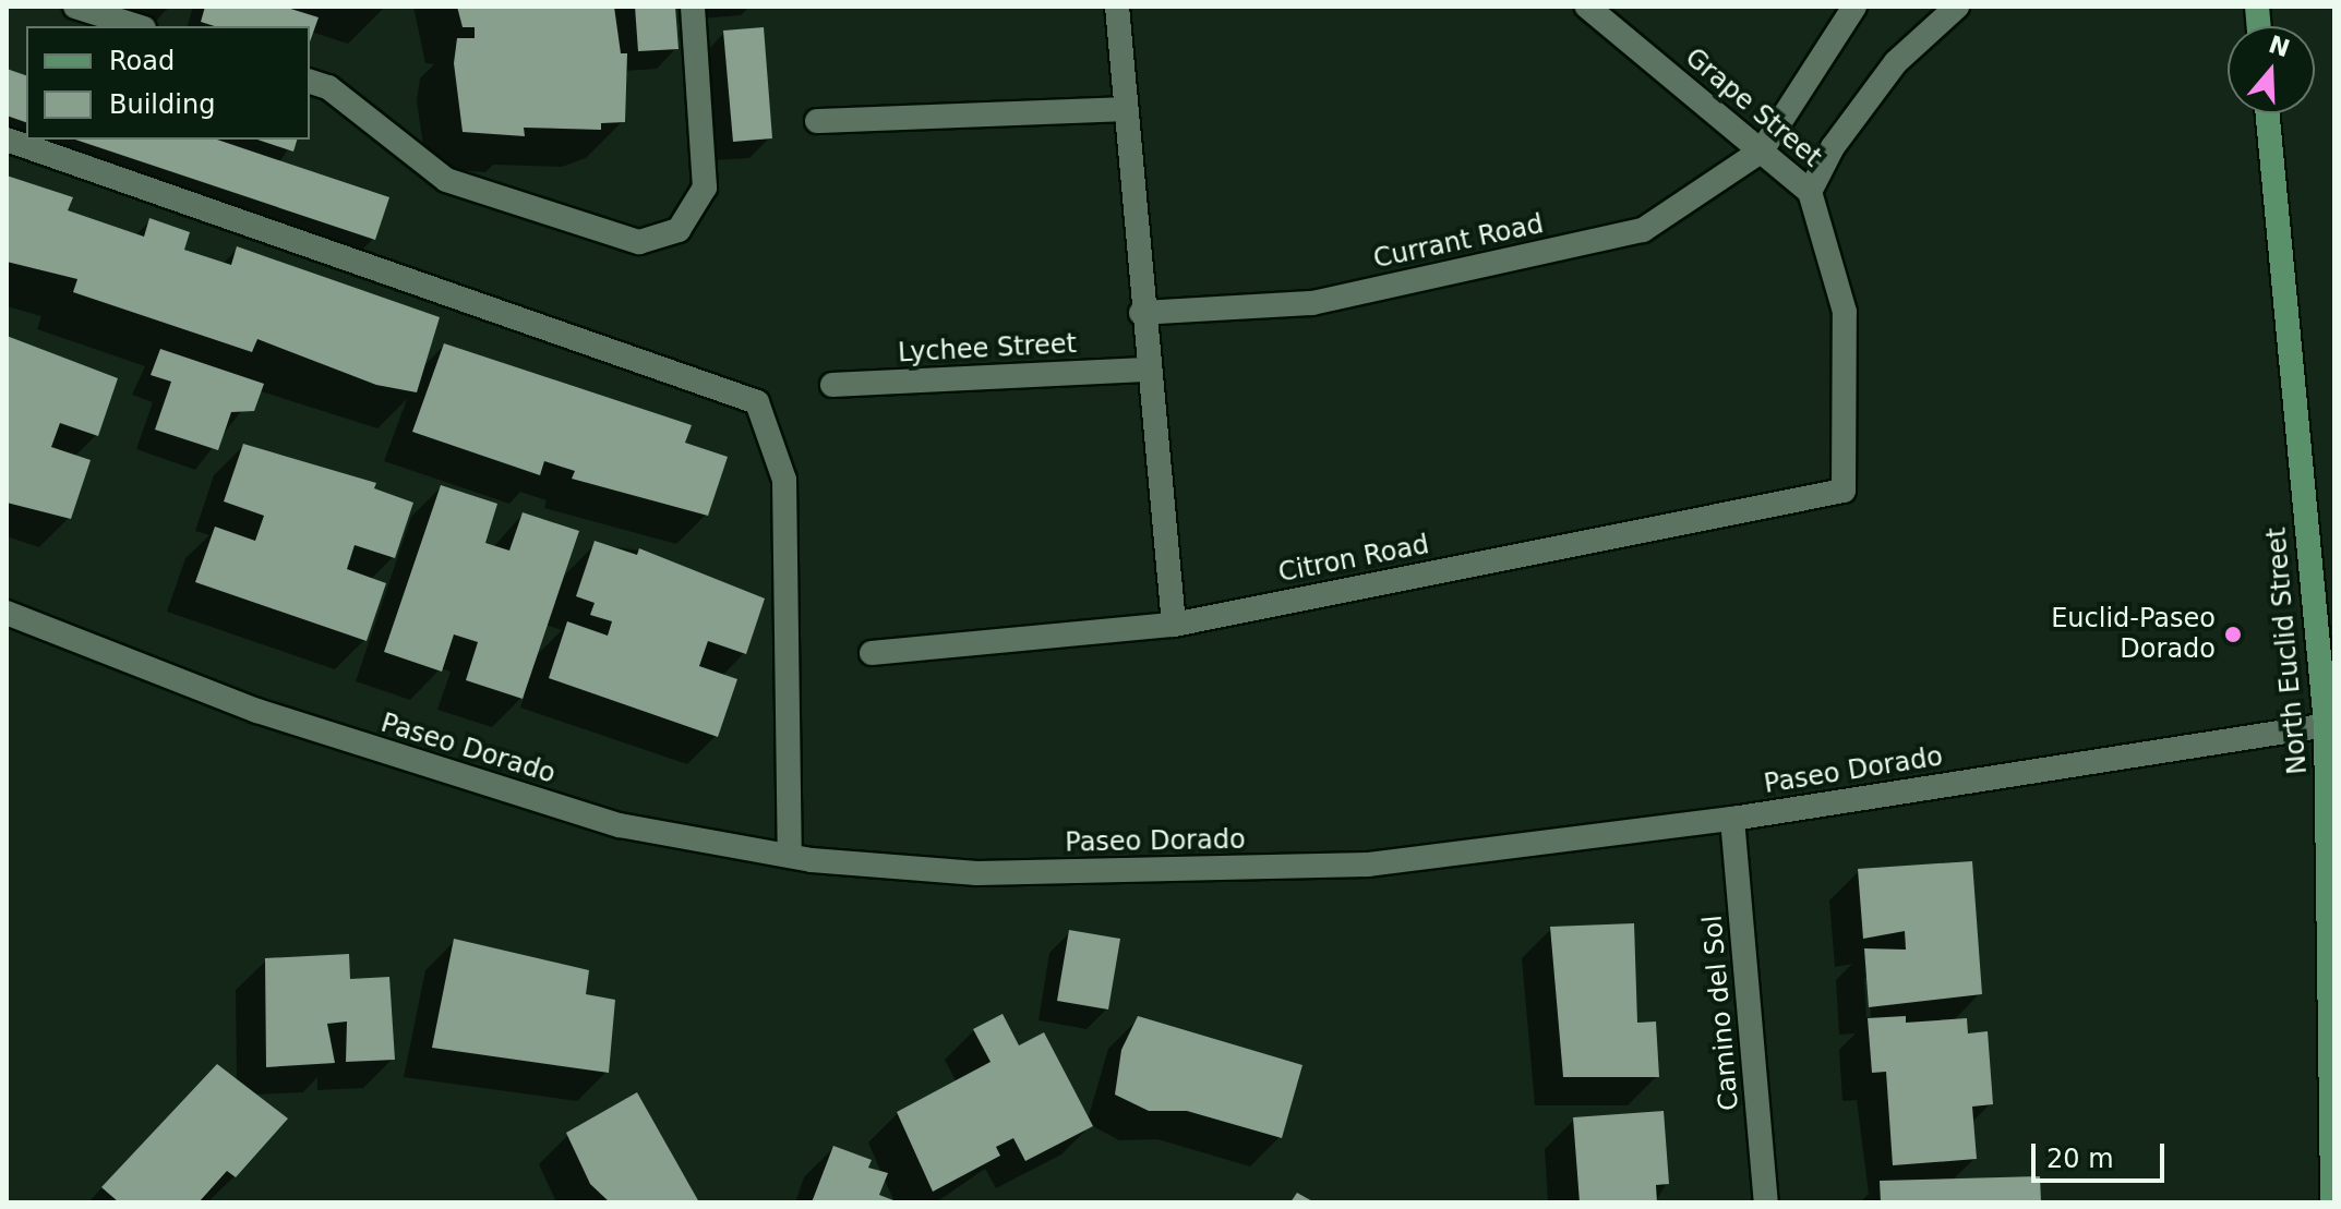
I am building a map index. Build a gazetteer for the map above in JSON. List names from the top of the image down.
{
  "streets": {
    "main road": ["North Euclid Street"],
    "street": [
      "Grape Street",
      "Currant Road",
      "Lychee Street",
      "Citron Road",
      "Paseo Dorado",
      "Camino del Sol"
    ]
  },
  "crossings": [
    ["Grape Street", "Currant Road"],
    ["Grape Street", "Citron Road"],
    ["North Euclid Street", "Paseo Dorado"],
    ["Paseo Dorado", "Camino del Sol"]
  ],
  "places": ["Euclid-Paseo Dorado"],
  "legend": ["Road", "Building"],
  "scale_bar": "20 m",
  "north": "top"
}
